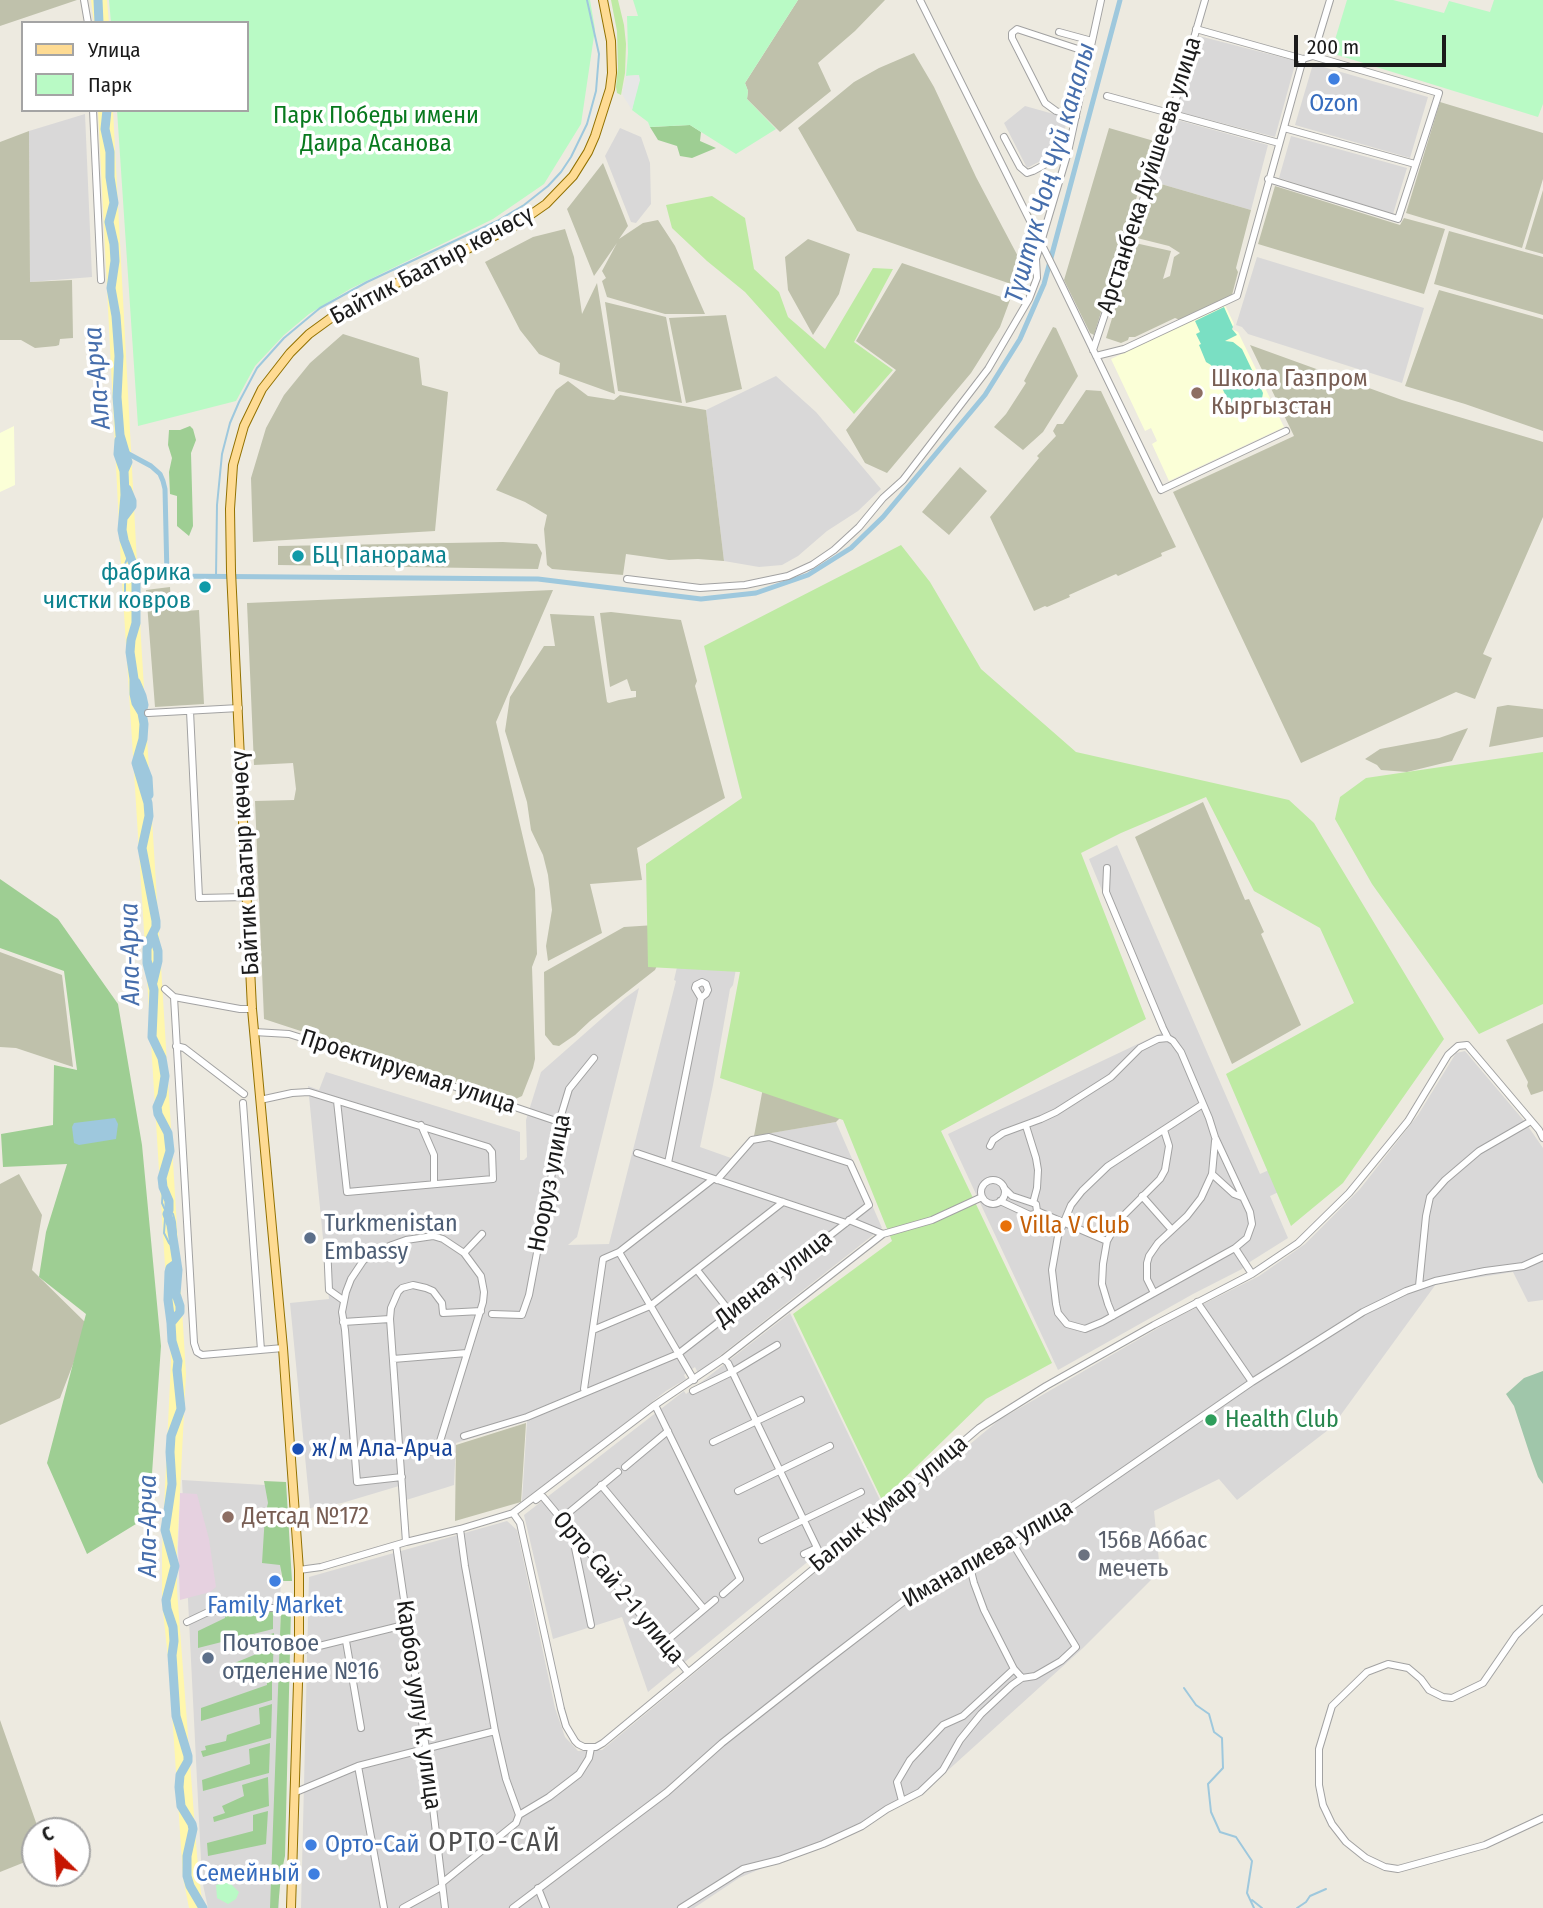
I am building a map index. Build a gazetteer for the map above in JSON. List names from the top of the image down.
{
  "streets": {
    "main road": ["Байтик Баатыр көчөсү"],
    "street": [
      "Арстанбека Дуйшеева улица",
      "Проектируемая улица",
      "Нооруз улица",
      "Дивная улица",
      "Балык Кумар улица",
      "Иманалиева улица",
      "Орто Сай 2-1 улица",
      "Карбоз уулу К. улица"
    ]
  },
  "crossings": [
    ["Байтик Баатыр көчөсү", "Проектируемая улица"],
    ["Проектируемая улица", "Нооруз улица"],
    ["Балык Кумар улица", "Орто Сай 2-1 улица"]
  ],
  "districts": ["ОРТО-САЙ"],
  "water": ["Түштүк Чоң Чүй каналы", "Ала-Арча"],
  "parks": ["Парк Победы имени Даира Асанова"],
  "places": [
    "Ozon",
    "Школа Газпром Кыргызстан",
    "БЦ Панорама",
    "фабрика чистки ковров",
    "Villa V Club",
    "Turkmenistan Embassy",
    "Health Club",
    "ж/м Ала-Арча",
    "Детсад №172",
    "156в Аббас мечеть",
    "Family Market",
    "Почтовое отделение №16",
    "Орто-Сай",
    "Семейный"
  ],
  "legend": ["Улица", "Парк"],
  "scale_bar": "200 m",
  "north": "top left"
}
